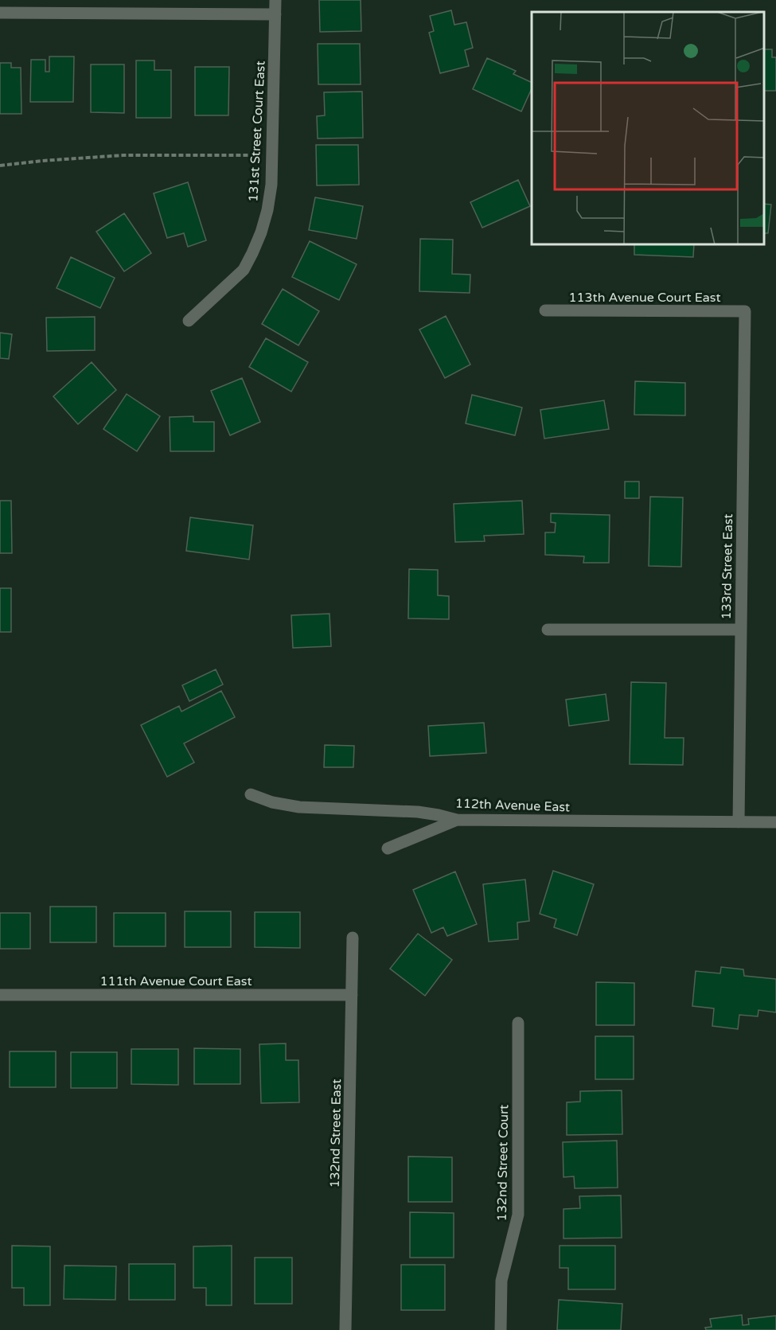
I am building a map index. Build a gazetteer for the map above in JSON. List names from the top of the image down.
{
  "streets": {
    "street": [
      "131st Street Court East",
      "113th Avenue Court East",
      "133rd Street East",
      "112th Avenue East",
      "111th Avenue Court East",
      "132nd Street East",
      "132nd Street Court"
    ]
  },
  "crossings": [
    ["113th Avenue Court East", "133rd Street East"],
    ["133rd Street East", "112th Avenue East"],
    ["111th Avenue Court East", "132nd Street East"]
  ]
}
